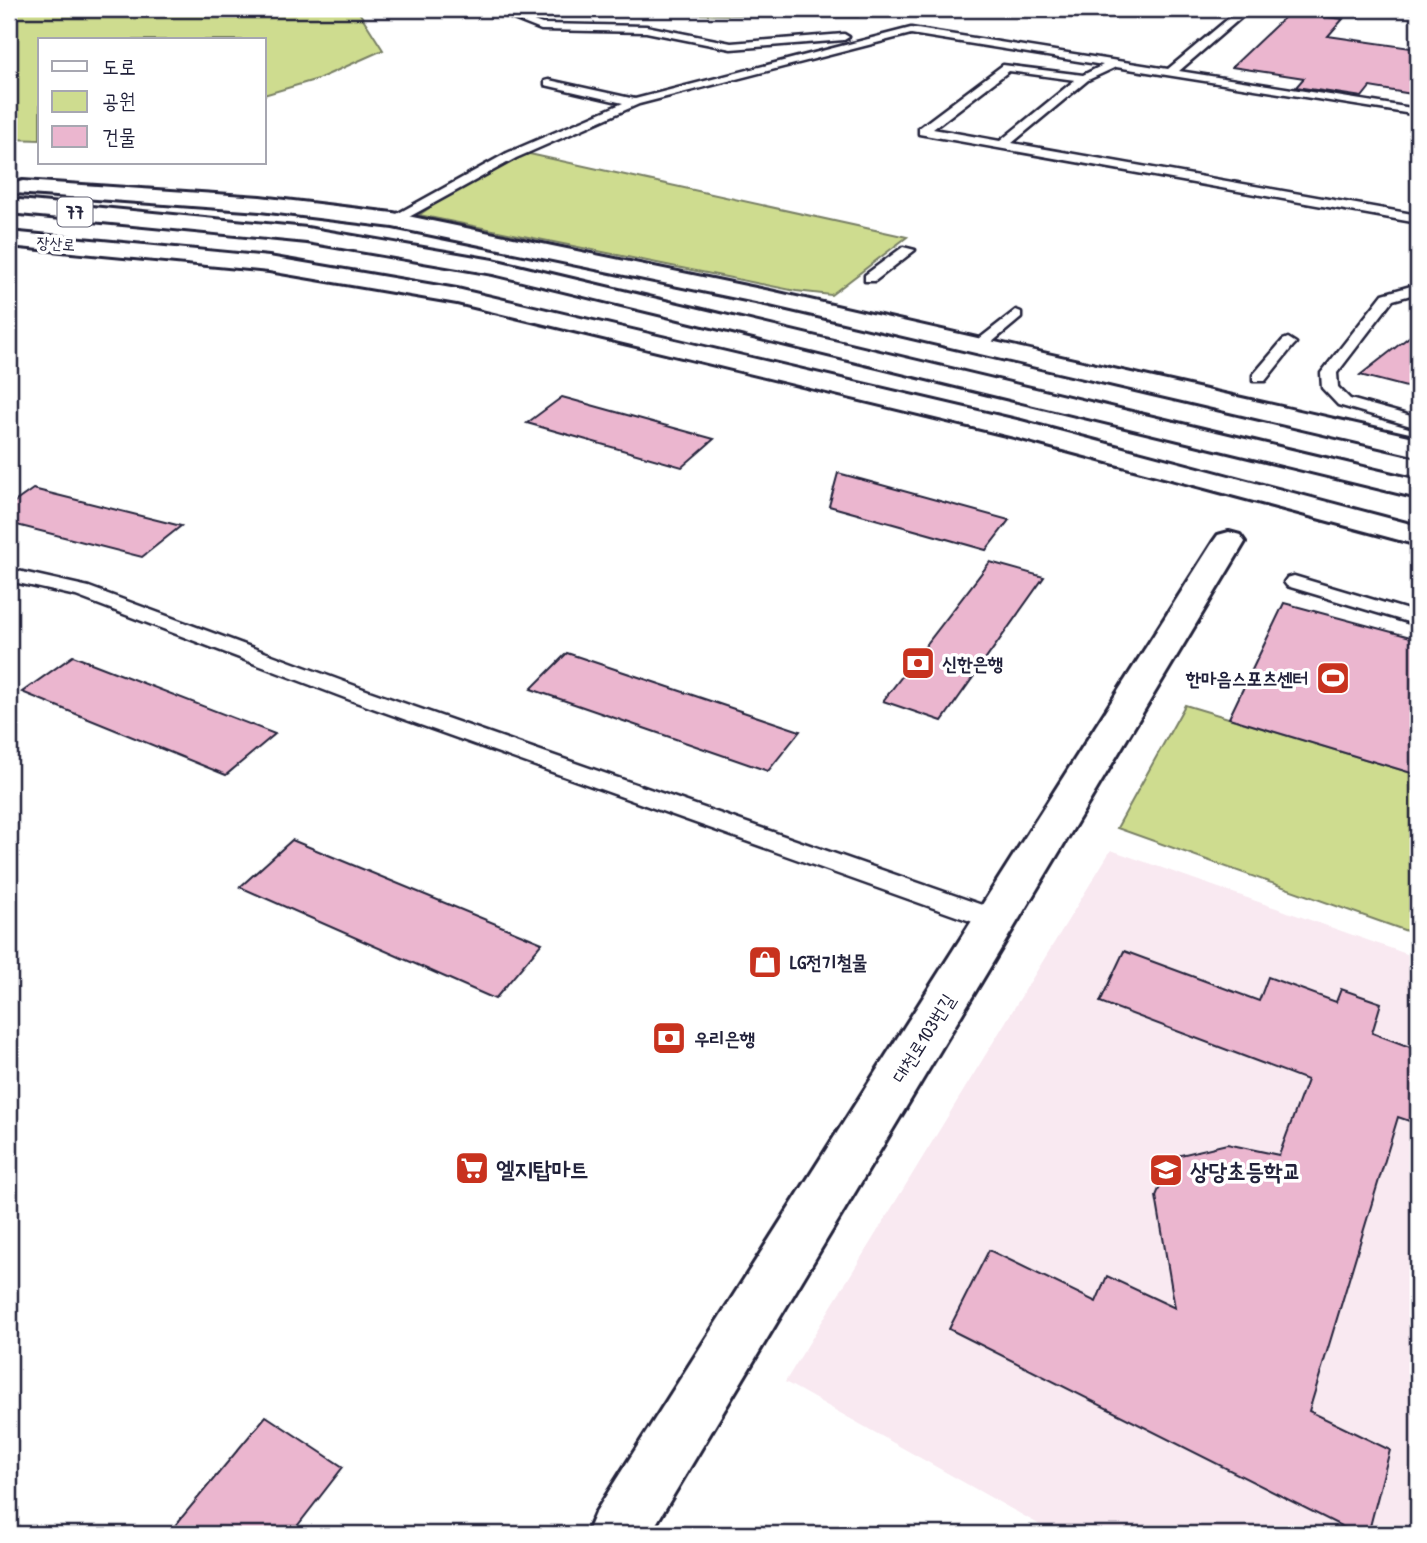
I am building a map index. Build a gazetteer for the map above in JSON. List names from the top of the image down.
{
  "streets": {
    "main road": ["77", "장산로", "대천로103번길"]
  },
  "places": {
    "bank": ["신한은행", "우리은행"],
    "sports": ["한마음스포츠센터"],
    "shop": ["LG전기철물"],
    "supermarket": ["엘지탑마트"],
    "school or university": ["상당초등학교"]
  },
  "legend": ["도로", "공원", "건물"]
}
